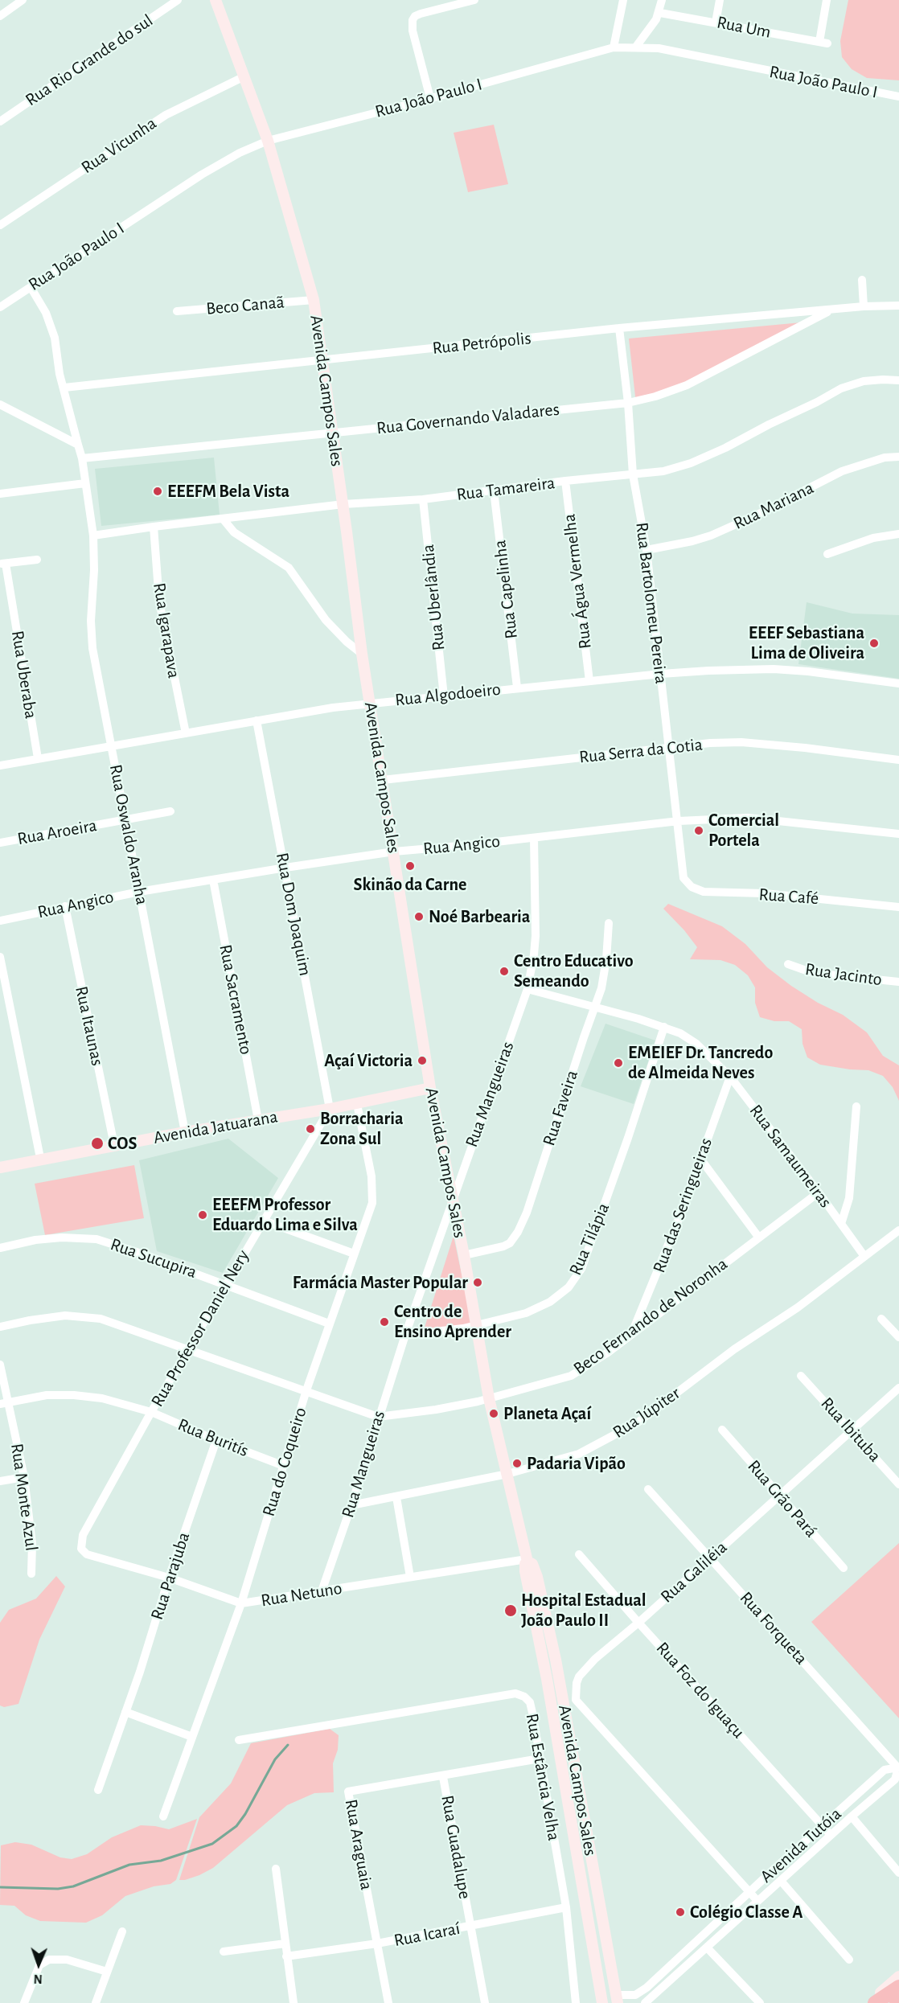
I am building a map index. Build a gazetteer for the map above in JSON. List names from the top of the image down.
{
  "streets": {
    "street": [
      "Rua Um",
      "Rua Rio Grande do sul",
      "Rua João Paulo I",
      "Rua Vicunha",
      "Beco Canaã",
      "Rua Petrópolis",
      "Avenida Campos Sales",
      "Rua Governando Valadares",
      "Rua Tamareira",
      "Rua Mariana",
      "Rua Água Vermelha",
      "Rua Capelinha",
      "Rua Uberlândia",
      "Rua Bartolomeu Pereira",
      "Rua Igarapava",
      "Rua Uberaba",
      "Rua Algodoeiro",
      "Rua Serra da Cotia",
      "Rua Aroeira",
      "Rua Oswaldo Aranha",
      "Rua Angico",
      "Rua Café",
      "Rua Dom Joaquim",
      "Rua Jacinto",
      "Rua Sacramento",
      "Rua Itaunas",
      "Rua Mangueiras",
      "Rua Faveira",
      "Avenida Jatuarana",
      "Rua Samaumeiras",
      "Rua das Seringueiras",
      "Rua Tilápia",
      "Rua Sucupira",
      "Beco Fernando de Noronha",
      "Rua Professor Daniel Nery",
      "Rua Júpiter",
      "Rua Ibituba",
      "Rua Buritís",
      "Rua do Coqueiro",
      "Rua Monte Azul",
      "Rua Grão Pará",
      "Rua Galiléia",
      "Rua Parajuba",
      "Rua Netuno",
      "Rua Forqueta",
      "Rua Foz do Iguaçu",
      "Rua Estância Velha",
      "Rua Araguaia",
      "Avenida Tutóia",
      "Rua Guadalupe",
      "Rua Icaraí"
    ]
  },
  "crossings": [
    ["Rua João Paulo I", "Avenida Campos Sales"],
    ["Rua Vicunha", "Avenida Campos Sales"],
    ["Beco Canaã", "Avenida Campos Sales"],
    ["Rua Petrópolis", "Avenida Campos Sales"],
    ["Rua Petrópolis", "Rua Governando Valadares"],
    ["Rua Petrópolis", "Rua Bartolomeu Pereira"],
    ["Avenida Campos Sales", "Rua Governando Valadares"],
    ["Avenida Campos Sales", "Rua Tamareira"],
    ["Avenida Campos Sales", "Rua Algodoeiro"],
    ["Avenida Campos Sales", "Rua Serra da Cotia"],
    ["Avenida Campos Sales", "Rua Angico"],
    ["Avenida Campos Sales", "Rua Mangueiras"],
    ["Avenida Campos Sales", "Rua Faveira"],
    ["Avenida Campos Sales", "Avenida Jatuarana"],
    ["Avenida Campos Sales", "Rua Tilápia"],
    ["Avenida Campos Sales", "Beco Fernando de Noronha"],
    ["Avenida Campos Sales", "Rua Júpiter"],
    ["Avenida Campos Sales", "Rua Netuno"],
    ["Avenida Campos Sales", "Avenida Tutóia"],
    ["Rua Governando Valadares", "Rua Bartolomeu Pereira"],
    ["Rua Governando Valadares", "Rua Oswaldo Aranha"],
    ["Rua Tamareira", "Rua Água Vermelha"],
    ["Rua Tamareira", "Rua Capelinha"],
    ["Rua Tamareira", "Rua Uberlândia"],
    ["Rua Tamareira", "Rua Bartolomeu Pereira"],
    ["Rua Tamareira", "Rua Igarapava"],
    ["Rua Tamareira", "Rua Oswaldo Aranha"],
    ["Rua Mariana", "Rua Bartolomeu Pereira"],
    ["Rua Água Vermelha", "Rua Algodoeiro"],
    ["Rua Capelinha", "Rua Algodoeiro"],
    ["Rua Uberlândia", "Rua Algodoeiro"],
    ["Rua Bartolomeu Pereira", "Rua Algodoeiro"],
    ["Rua Bartolomeu Pereira", "Rua Serra da Cotia"],
    ["Rua Bartolomeu Pereira", "Rua Angico"],
    ["Rua Bartolomeu Pereira", "Rua Café"],
    ["Rua Igarapava", "Rua Algodoeiro"],
    ["Rua Uberaba", "Rua Algodoeiro"],
    ["Rua Algodoeiro", "Rua Oswaldo Aranha"],
    ["Rua Algodoeiro", "Rua Dom Joaquim"],
    ["Rua Aroeira", "Rua Oswaldo Aranha"],
    ["Rua Oswaldo Aranha", "Rua Angico"],
    ["Rua Oswaldo Aranha", "Avenida Jatuarana"],
    ["Rua Angico", "Rua Dom Joaquim"],
    ["Rua Angico", "Rua Sacramento"],
    ["Rua Angico", "Rua Itaunas"],
    ["Rua Angico", "Rua Mangueiras"],
    ["Rua Dom Joaquim", "Avenida Jatuarana"],
    ["Rua Dom Joaquim", "Rua Professor Daniel Nery"],
    ["Rua Sacramento", "Avenida Jatuarana"],
    ["Rua Itaunas", "Avenida Jatuarana"],
    ["Rua Mangueiras", "Rua Samaumeiras"],
    ["Rua Mangueiras", "Rua Tilápia"],
    ["Rua Mangueiras", "Beco Fernando de Noronha"],
    ["Rua Mangueiras", "Rua Júpiter"],
    ["Rua Mangueiras", "Rua Netuno"],
    ["Rua Faveira", "Rua Samaumeiras"],
    ["Avenida Jatuarana", "Rua Professor Daniel Nery"],
    ["Avenida Jatuarana", "Rua do Coqueiro"],
    ["Rua Samaumeiras", "Rua das Seringueiras"],
    ["Rua Samaumeiras", "Rua Tilápia"],
    ["Rua Samaumeiras", "Beco Fernando de Noronha"],
    ["Rua Samaumeiras", "Rua Júpiter"],
    ["Rua das Seringueiras", "Beco Fernando de Noronha"],
    ["Rua Sucupira", "Rua Professor Daniel Nery"],
    ["Rua Sucupira", "Rua do Coqueiro"],
    ["Beco Fernando de Noronha", "Rua Professor Daniel Nery"],
    ["Beco Fernando de Noronha", "Rua do Coqueiro"],
    ["Rua Professor Daniel Nery", "Rua Buritís"],
    ["Rua Professor Daniel Nery", "Rua Netuno"],
    ["Rua Ibituba", "Rua Galiléia"],
    ["Rua Buritís", "Rua do Coqueiro"],
    ["Rua Buritís", "Rua Monte Azul"],
    ["Rua Buritís", "Rua Parajuba"],
    ["Rua do Coqueiro", "Rua Netuno"],
    ["Rua Grão Pará", "Rua Galiléia"],
    ["Rua Galiléia", "Rua Forqueta"],
    ["Rua Galiléia", "Rua Foz do Iguaçu"],
    ["Rua Galiléia", "Avenida Tutóia"],
    ["Rua Parajuba", "Rua Netuno"],
    ["Rua Forqueta", "Avenida Tutóia"],
    ["Rua Foz do Iguaçu", "Avenida Tutóia"],
    ["Rua Estância Velha", "Rua Araguaia"],
    ["Rua Estância Velha", "Rua Icaraí"],
    ["Rua Araguaia", "Rua Guadalupe"],
    ["Rua Araguaia", "Rua Icaraí"],
    ["Rua Guadalupe", "Rua Icaraí"]
  ],
  "places": [
    "EEEFM Bela Vista",
    "EEEF Sebastiana Lima de Oliveira",
    "Comercial Portela",
    "Skinão da Carne",
    "Noé Barbearia",
    "Centro Educativo Semeando",
    "Açaí Victoria",
    "EMEIEF Dr. Tancredo de Almeida Neves",
    "Borracharia Zona Sul",
    "COS",
    "EEEFM Professor Eduardo Lima e Silva",
    "Farmácia Master Popular",
    "Centro de Ensino Aprender",
    "Planeta Açaí",
    "Padaria Vipão",
    "Hospital Estadual João Paulo II",
    "Colégio Classe A"
  ],
  "north": "bottom"
}
